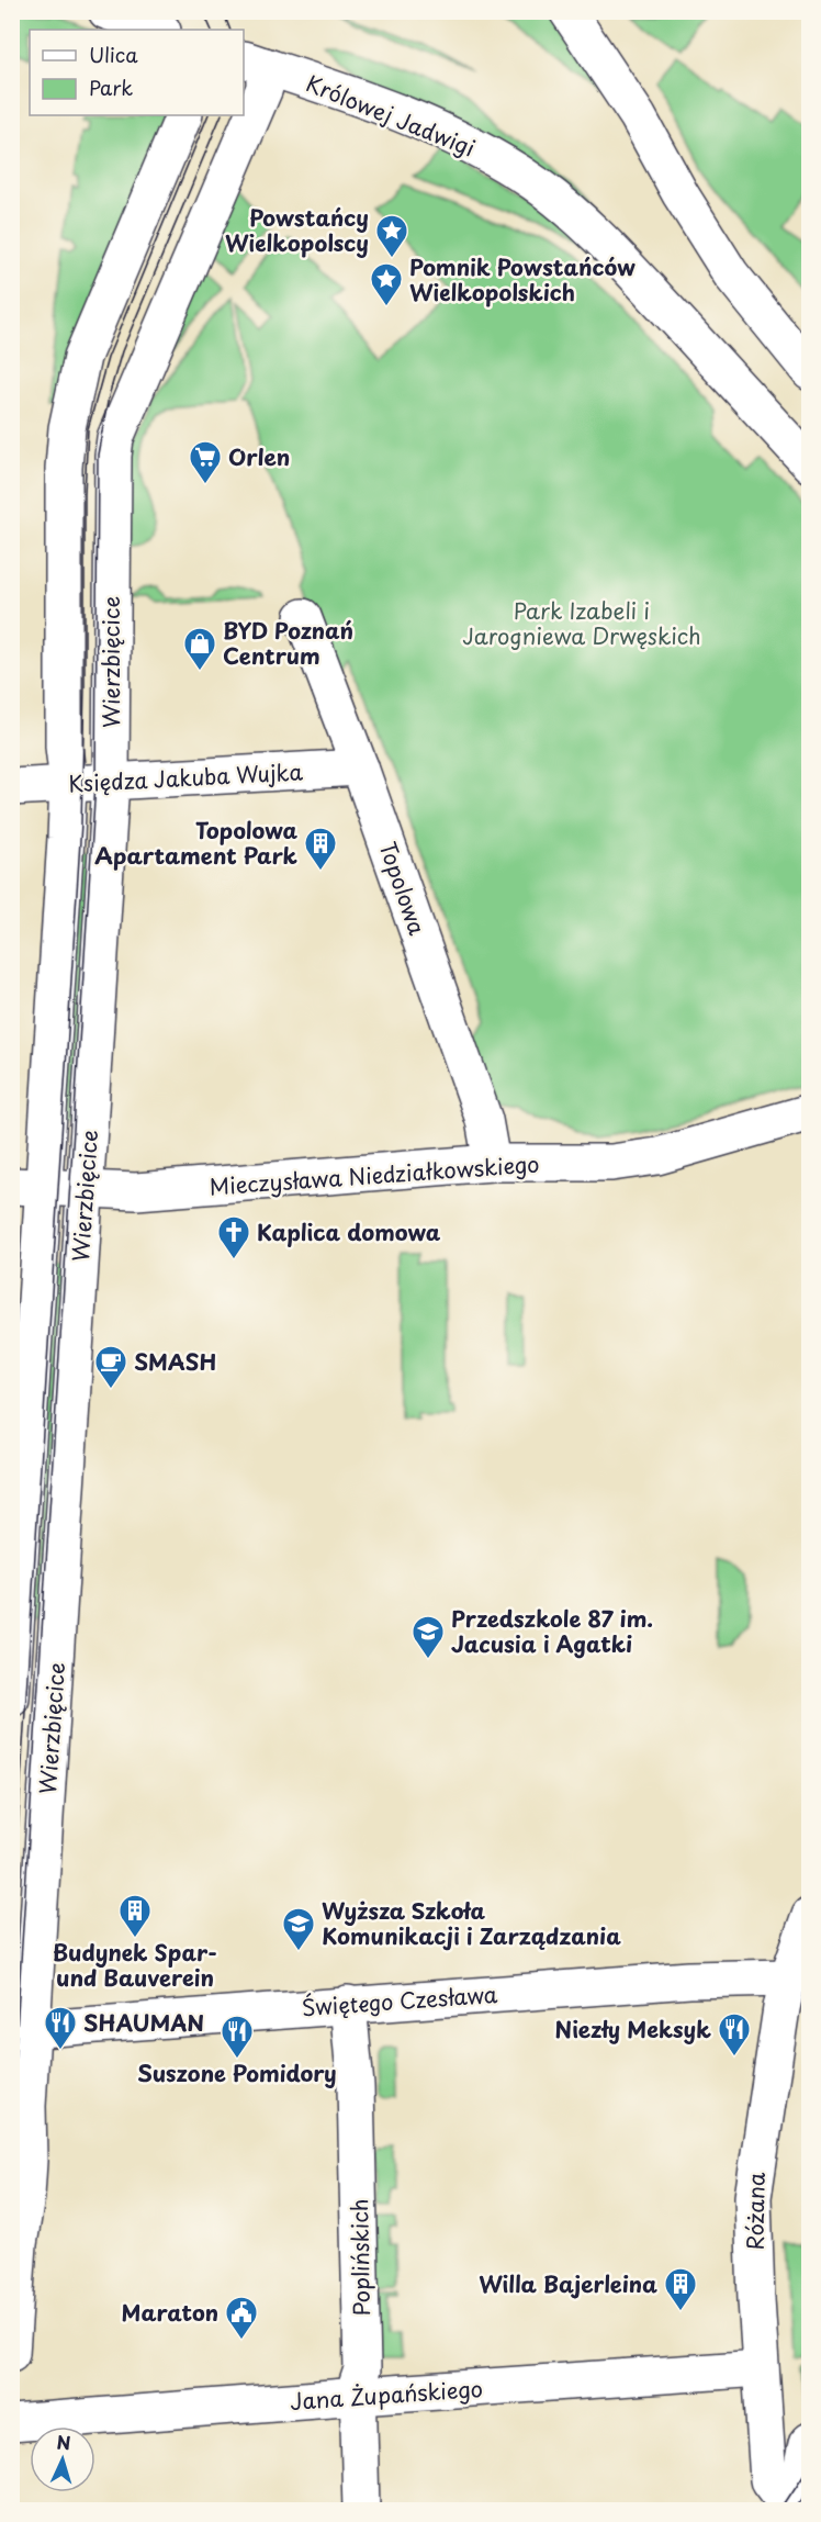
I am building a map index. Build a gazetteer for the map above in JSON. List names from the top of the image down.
{
  "streets": {
    "street": [
      "Królowej Jadwigi",
      "Wierzbięcice",
      "Księdza Jakuba Wujka",
      "Topolowa",
      "Mieczysława Niedziałkowskiego",
      "Świętego Czesława",
      "Różana",
      "Poplińskich",
      "Jana Żupańskiego"
    ]
  },
  "crossings": [
    ["Królowej Jadwigi", "Wierzbięcice"],
    ["Wierzbięcice", "Księdza Jakuba Wujka"],
    ["Wierzbięcice", "Mieczysława Niedziałkowskiego"],
    ["Wierzbięcice", "Świętego Czesława"],
    ["Księdza Jakuba Wujka", "Topolowa"],
    ["Topolowa", "Mieczysława Niedziałkowskiego"],
    ["Świętego Czesława", "Różana"],
    ["Świętego Czesława", "Poplińskich"],
    ["Różana", "Jana Żupańskiego"],
    ["Poplińskich", "Jana Żupańskiego"]
  ],
  "parks": ["Park Izabeli i Jarogniewa Drwęskich"],
  "places": {
    "place": ["Powstańcy Wielkopolscy", "Pomnik Powstańców Wielkopolskich"],
    "supermarket": ["Orlen"],
    "shop": ["BYD Poznań Centrum"],
    "building": ["Topolowa Apartament Park", "Budynek Spar- und Bauverein", "Willa Bajerleina"],
    "church": ["Kaplica domowa"],
    "cafe": ["SMASH"],
    "school or university": ["Przedszkole 87 im. Jacusia i Agatki", "Wyższa Szkoła Komunikacji i Zarządzania"],
    "restaurant": ["SHAUMAN", "Niezły Meksyk", "Suszone Pomidory"],
    "public building": ["Maraton"]
  },
  "legend": ["Ulica", "Park"],
  "north": "top"
}
